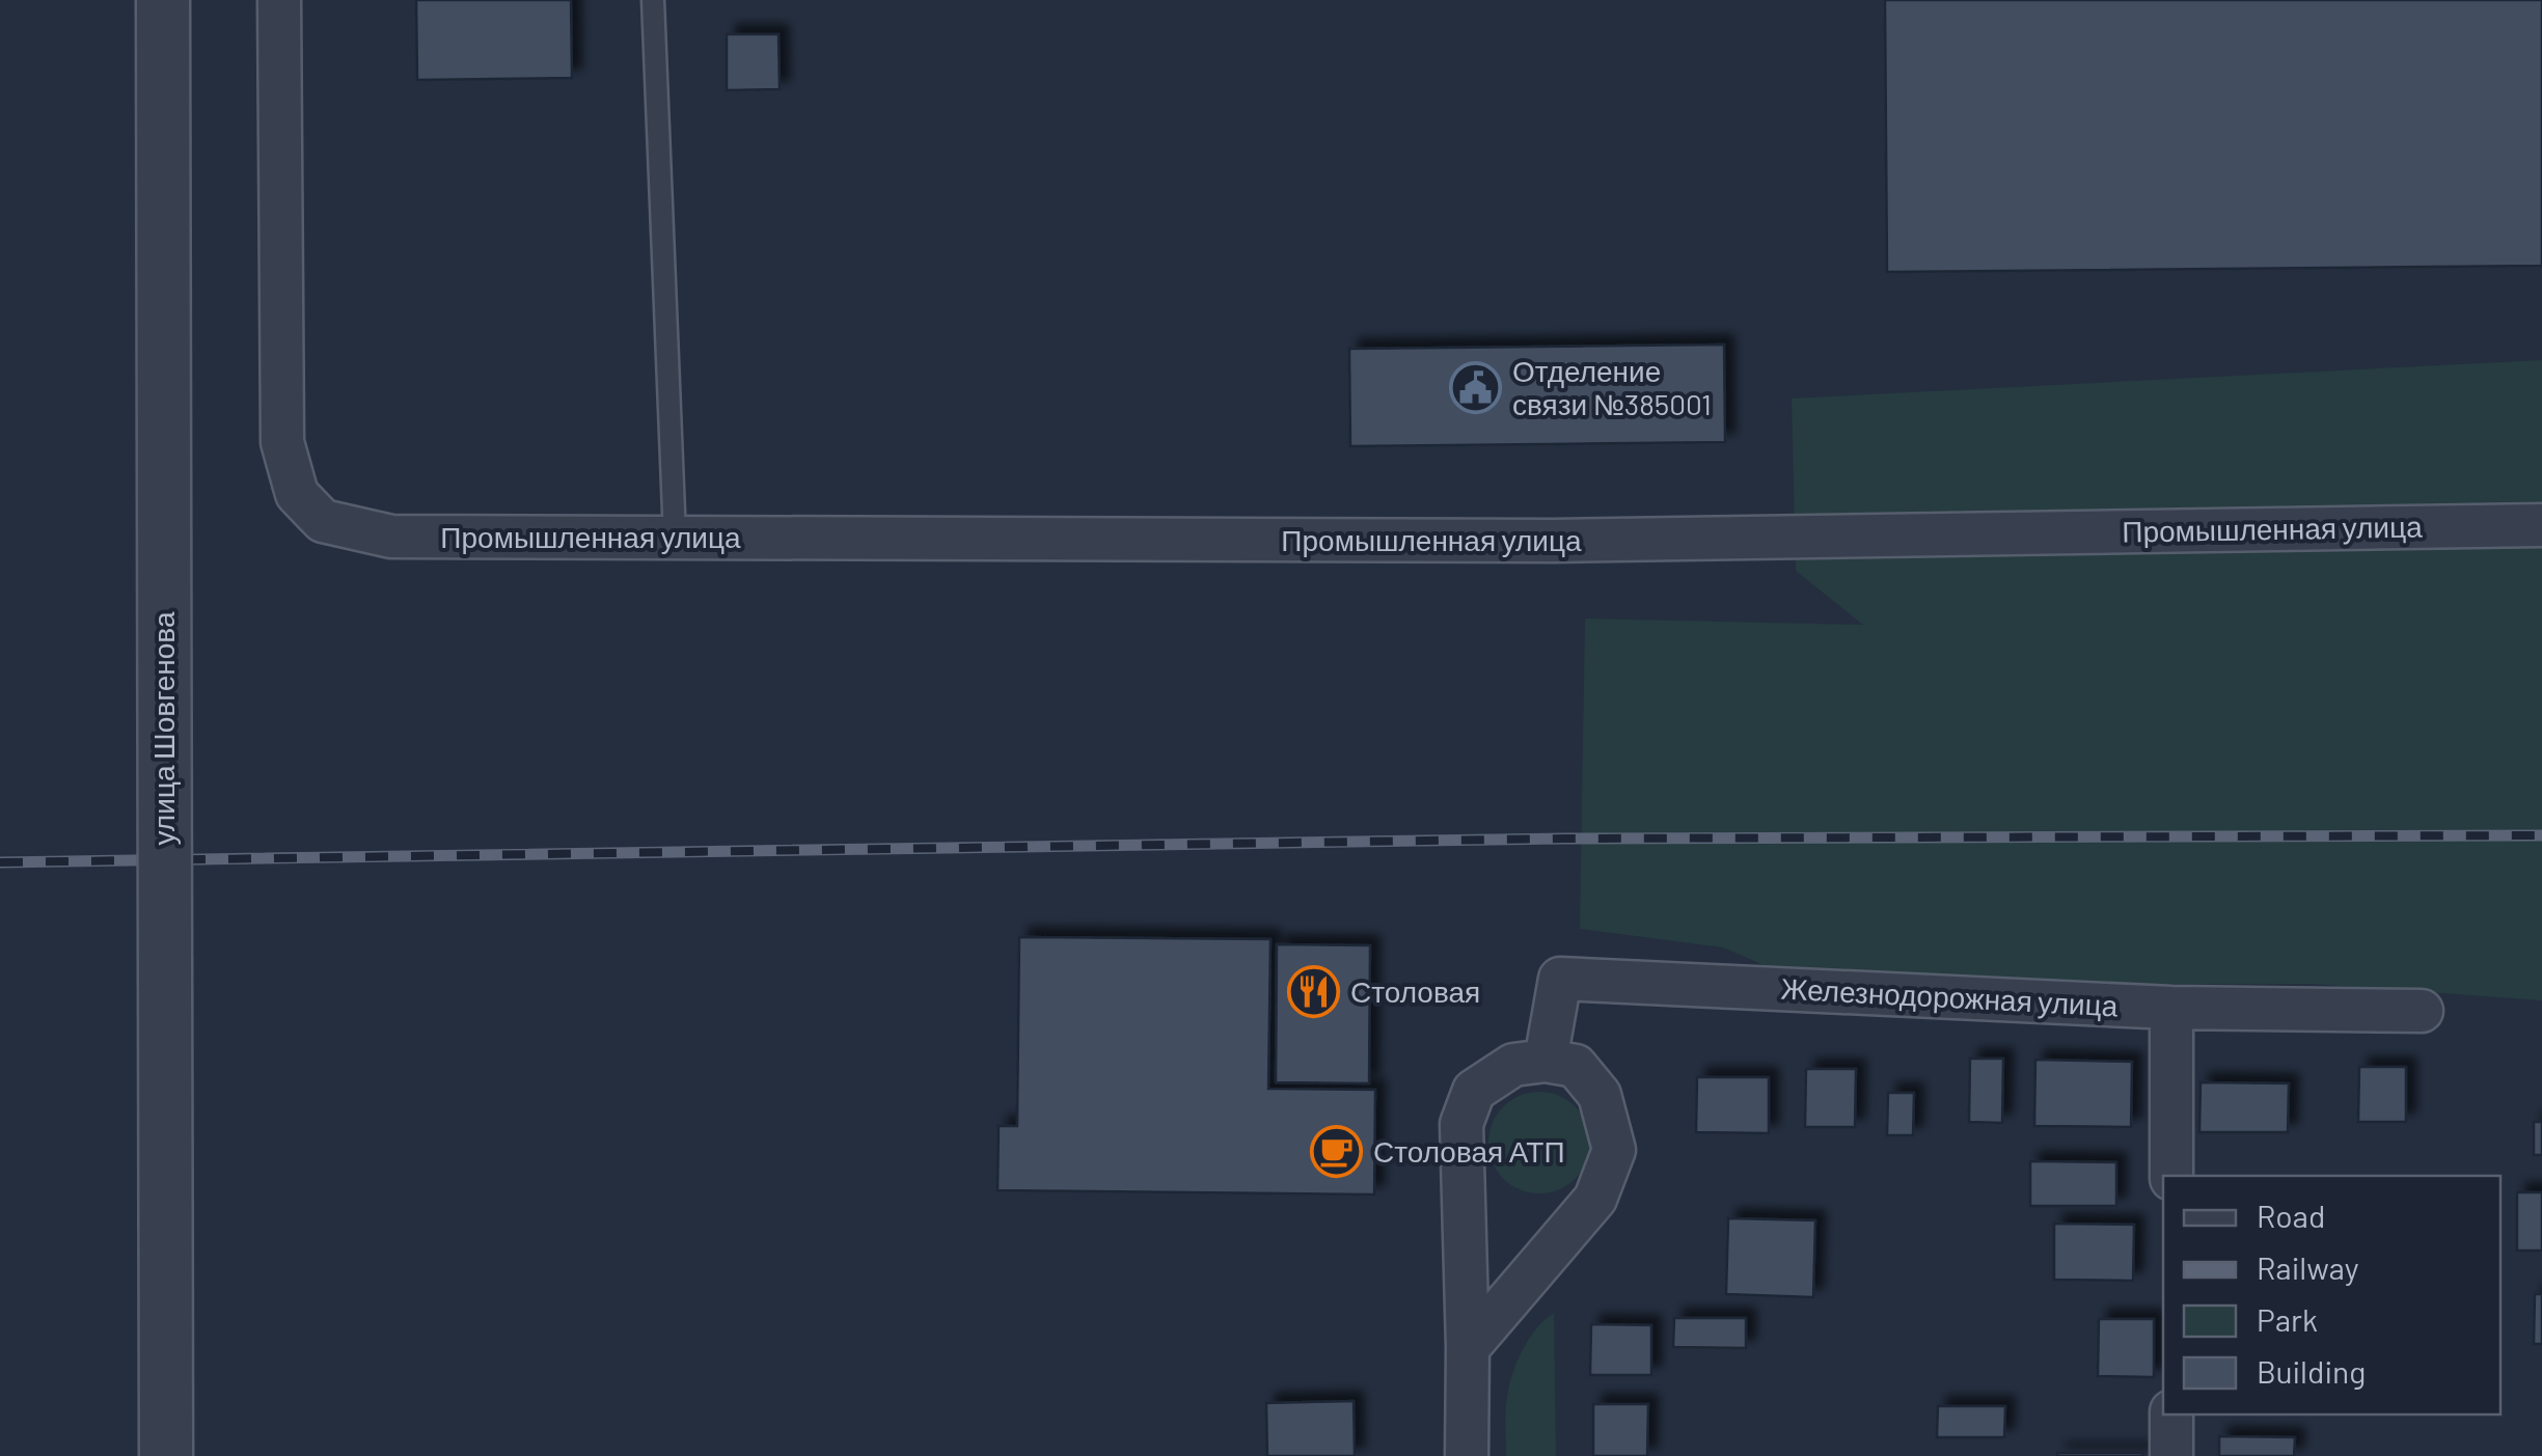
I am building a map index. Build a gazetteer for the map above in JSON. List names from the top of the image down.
{
  "streets": {
    "street": ["Промышленная улица", "улица Шовгенова", "Железнодорожная улица"]
  },
  "places": {
    "public building": ["Отделение связи №385001"],
    "restaurant": ["Столовая"],
    "cafe": ["Столовая АТП"]
  },
  "legend": [
    "Road",
    "Railway",
    "Park",
    "Building"
  ]
}
